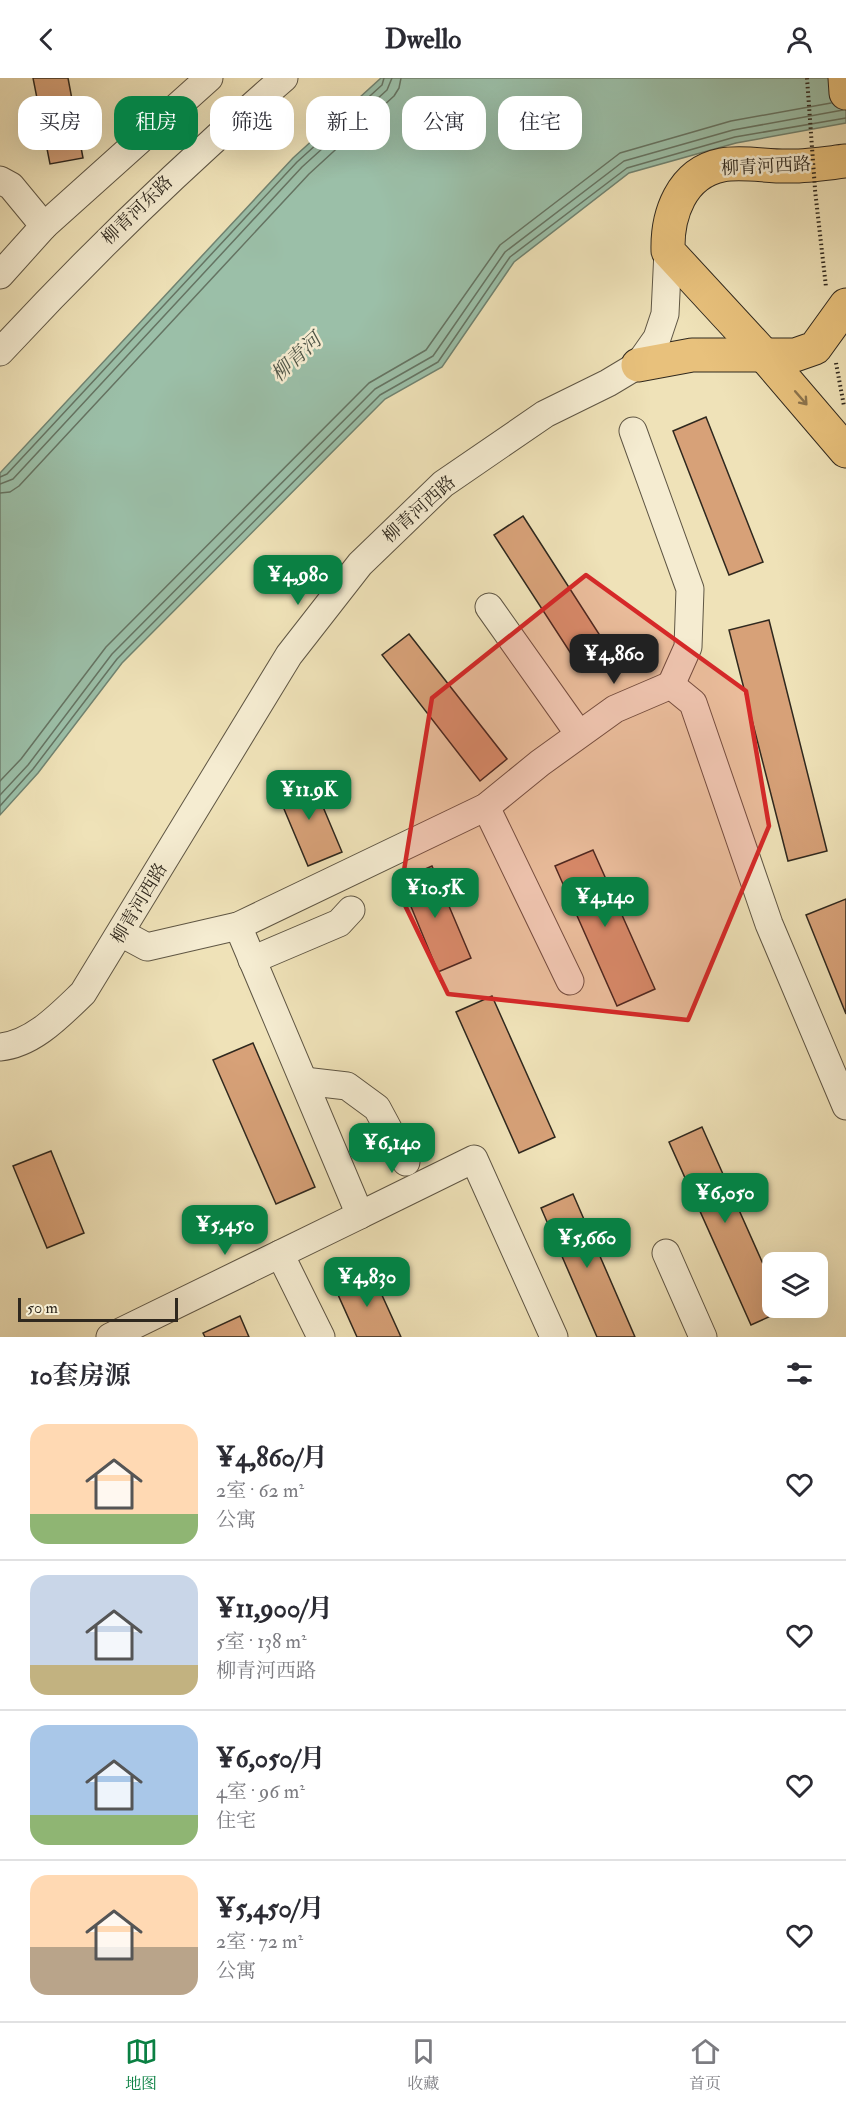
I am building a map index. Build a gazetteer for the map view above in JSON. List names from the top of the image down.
{
  "streets": {
    "main road": ["柳青河西路"],
    "street": ["柳青河东路"]
  },
  "water": ["柳青河"],
  "scale_bar": "50 m",
  "page": {
    "header": "Dwello",
    "chip": [
      "买房",
      "租房",
      "筛选",
      "新上",
      "公寓",
      "住宅"
    ],
    "price": [
      "¥4,980",
      "¥4,860",
      "¥11.9K",
      "¥10.5K",
      "¥4,140",
      "¥6,140",
      "¥6,050",
      "¥5,450",
      "¥5,660",
      "¥4,830"
    ],
    "scale": "50 m",
    "heading": "10套房源",
    "list": [
      {
        "name": "¥4,860/月",
        "note": "2室 · 62 m² · 公寓"
      },
      {
        "name": "¥11,900/月",
        "note": "5室 · 138 m² · 柳青河西路"
      },
      {
        "name": "¥6,050/月",
        "note": "4室 · 96 m² · 住宅"
      },
      {
        "name": "¥5,450/月",
        "note": "2室 · 72 m² · 公寓"
      }
    ],
    "tabs": ["地图", "收藏", "首页"]
  }
}
